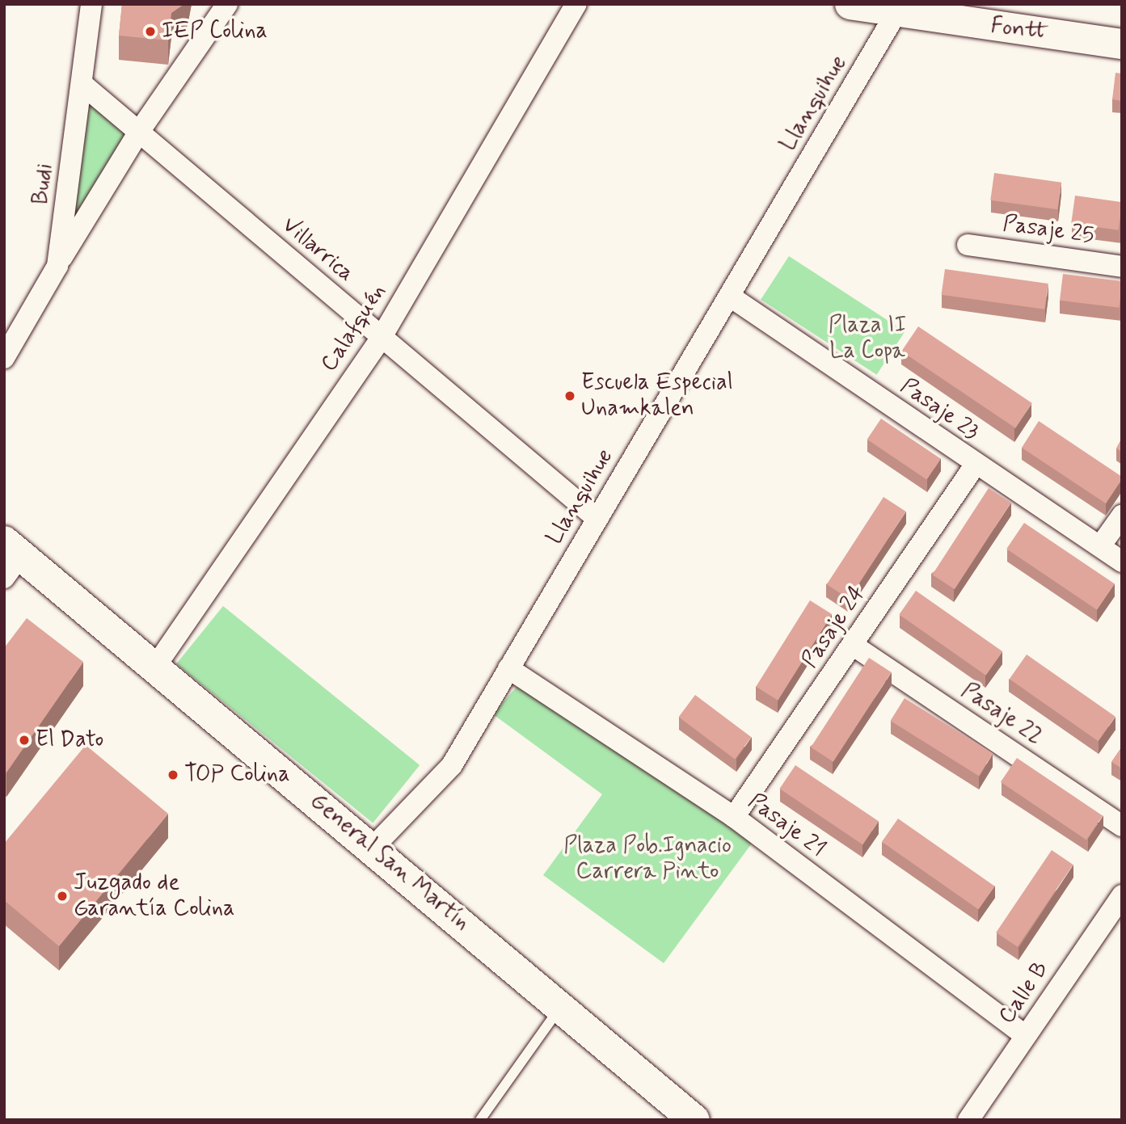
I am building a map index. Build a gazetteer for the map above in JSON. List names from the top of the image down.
{
  "streets": {
    "main road": ["Fontt", "General San Martín"],
    "street": [
      "Llanquihue",
      "Budi",
      "Pasaje 25",
      "Villarrica",
      "Calafquén",
      "Pasaje 23",
      "Pasaje 24",
      "Pasaje 22",
      "Pasaje 21",
      "Calle B"
    ]
  },
  "crossings": [
    ["Fontt", "Llanquihue"],
    ["Llanquihue", "Villarrica"],
    ["Llanquihue", "Pasaje 23"],
    ["Llanquihue", "Pasaje 21"],
    ["Llanquihue", "General San Martín"],
    ["Budi", "Villarrica"],
    ["Villarrica", "Calafquén"],
    ["Calafquén", "General San Martín"],
    ["Pasaje 23", "Pasaje 24"],
    ["Pasaje 24", "Pasaje 22"],
    ["Pasaje 24", "Pasaje 21"],
    ["Pasaje 21", "Calle B"]
  ],
  "parks": ["Plaza II La Copa", "Plaza Pob.Ignacio Carrera Pinto"],
  "places": [
    "IEP Colina",
    "Escuela Especial Unamkalen",
    "El Dato",
    "TOP Colina",
    "Juzgado de Garantía Colina"
  ]
}
